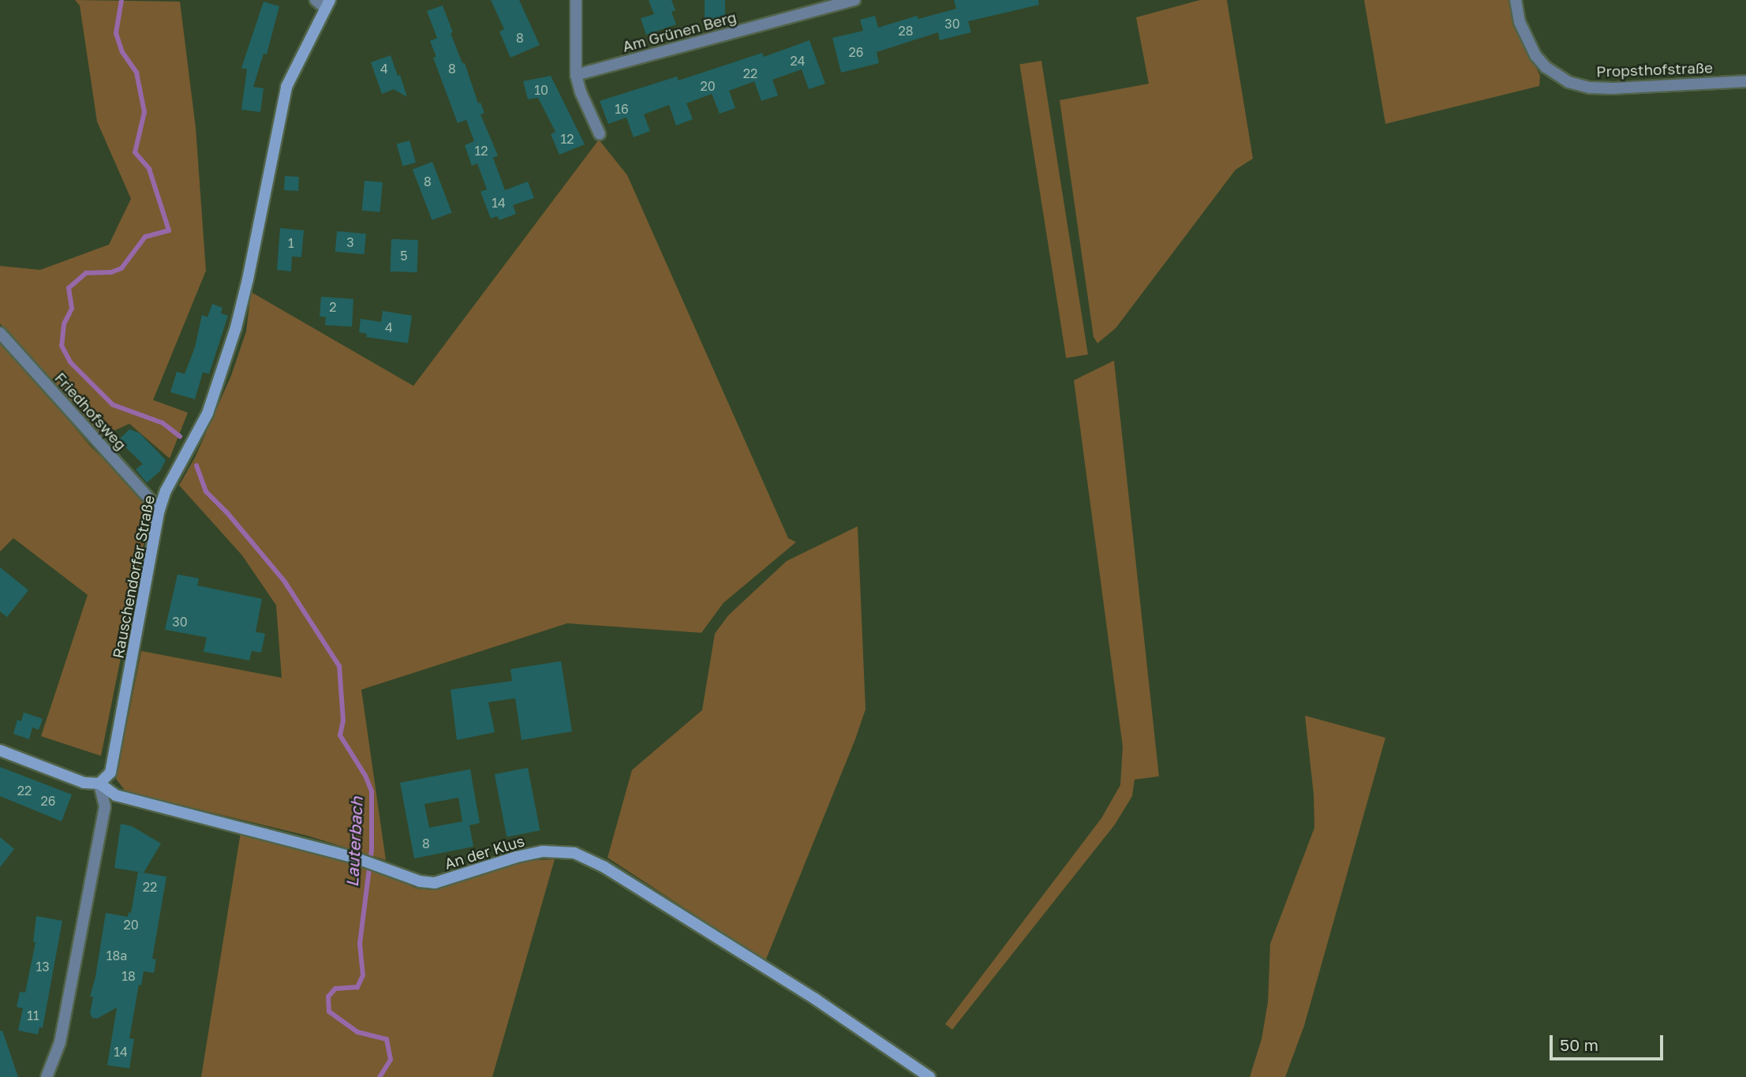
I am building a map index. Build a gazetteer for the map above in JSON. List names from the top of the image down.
{
  "streets": {
    "street": [
      "Am Grünen Berg",
      "Propsthofstraße",
      "Friedhofsweg",
      "Rauschendorfer Straße",
      "An der Klus"
    ]
  },
  "crossings": [
    ["Friedhofsweg", "Rauschendorfer Straße"],
    ["Rauschendorfer Straße", "An der Klus"]
  ],
  "water": ["Lauterbach"],
  "house_numbers": [
    "30",
    "28",
    "8",
    "26",
    "24",
    "4",
    "8",
    "22",
    "20",
    "10",
    "16",
    "12",
    "12",
    "8",
    "14",
    "3",
    "1",
    "5",
    "2",
    "4",
    "30",
    "22",
    "26",
    "8",
    "22",
    "20",
    "18a",
    "13",
    "18",
    "11",
    "14"
  ],
  "scale_bar": "50 m"
}
